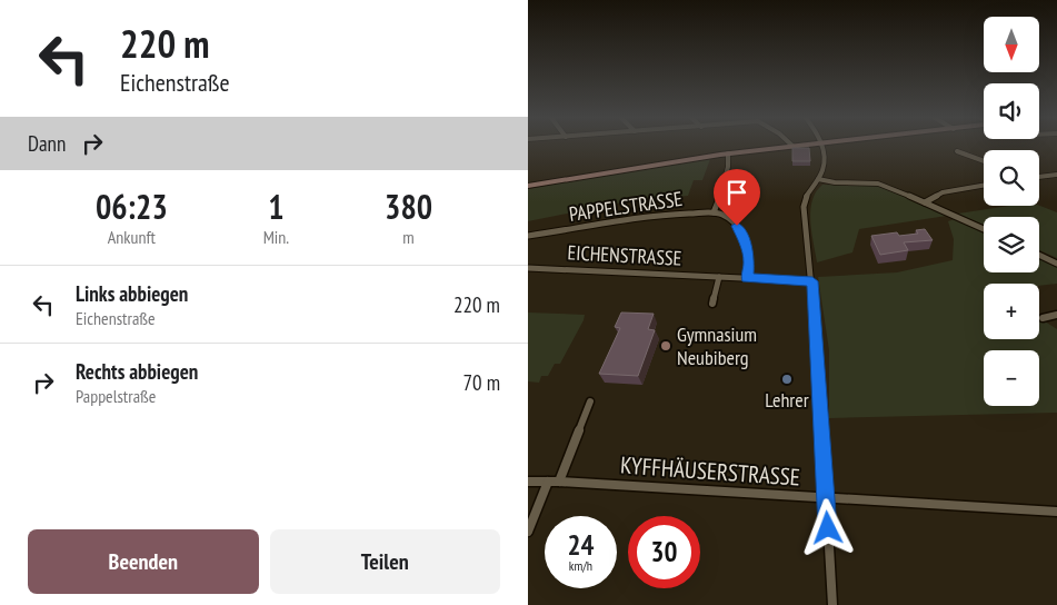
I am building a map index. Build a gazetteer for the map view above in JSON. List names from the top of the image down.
{
  "streets": {
    "street": ["PAPPELSTRASSE", "EICHENSTRASSE", "KYFFHÄUSERSTRASSE"]
  },
  "places": ["Gymnasium Neubiberg", "Lehrer"],
  "north": "bottom",
  "page": {
    "turn": ["220 m", "Eichenstraße"],
    "map_buttons": ["+", "−"],
    "then": "Dann",
    "eta": [
      "06:23",
      "Ankunft",
      "1",
      "Min.",
      "380",
      "m"
    ],
    "list": [
      {
        "name": "Links abbiegen",
        "note": "Eichenstraße",
        "value": "220 m"
      },
      {
        "name": "Rechts abbiegen",
        "note": "Pappelstraße",
        "value": "70 m"
      }
    ],
    "speed": "24 km/h",
    "limit": "30",
    "buttons": ["Beenden", "Teilen"]
  }
}
